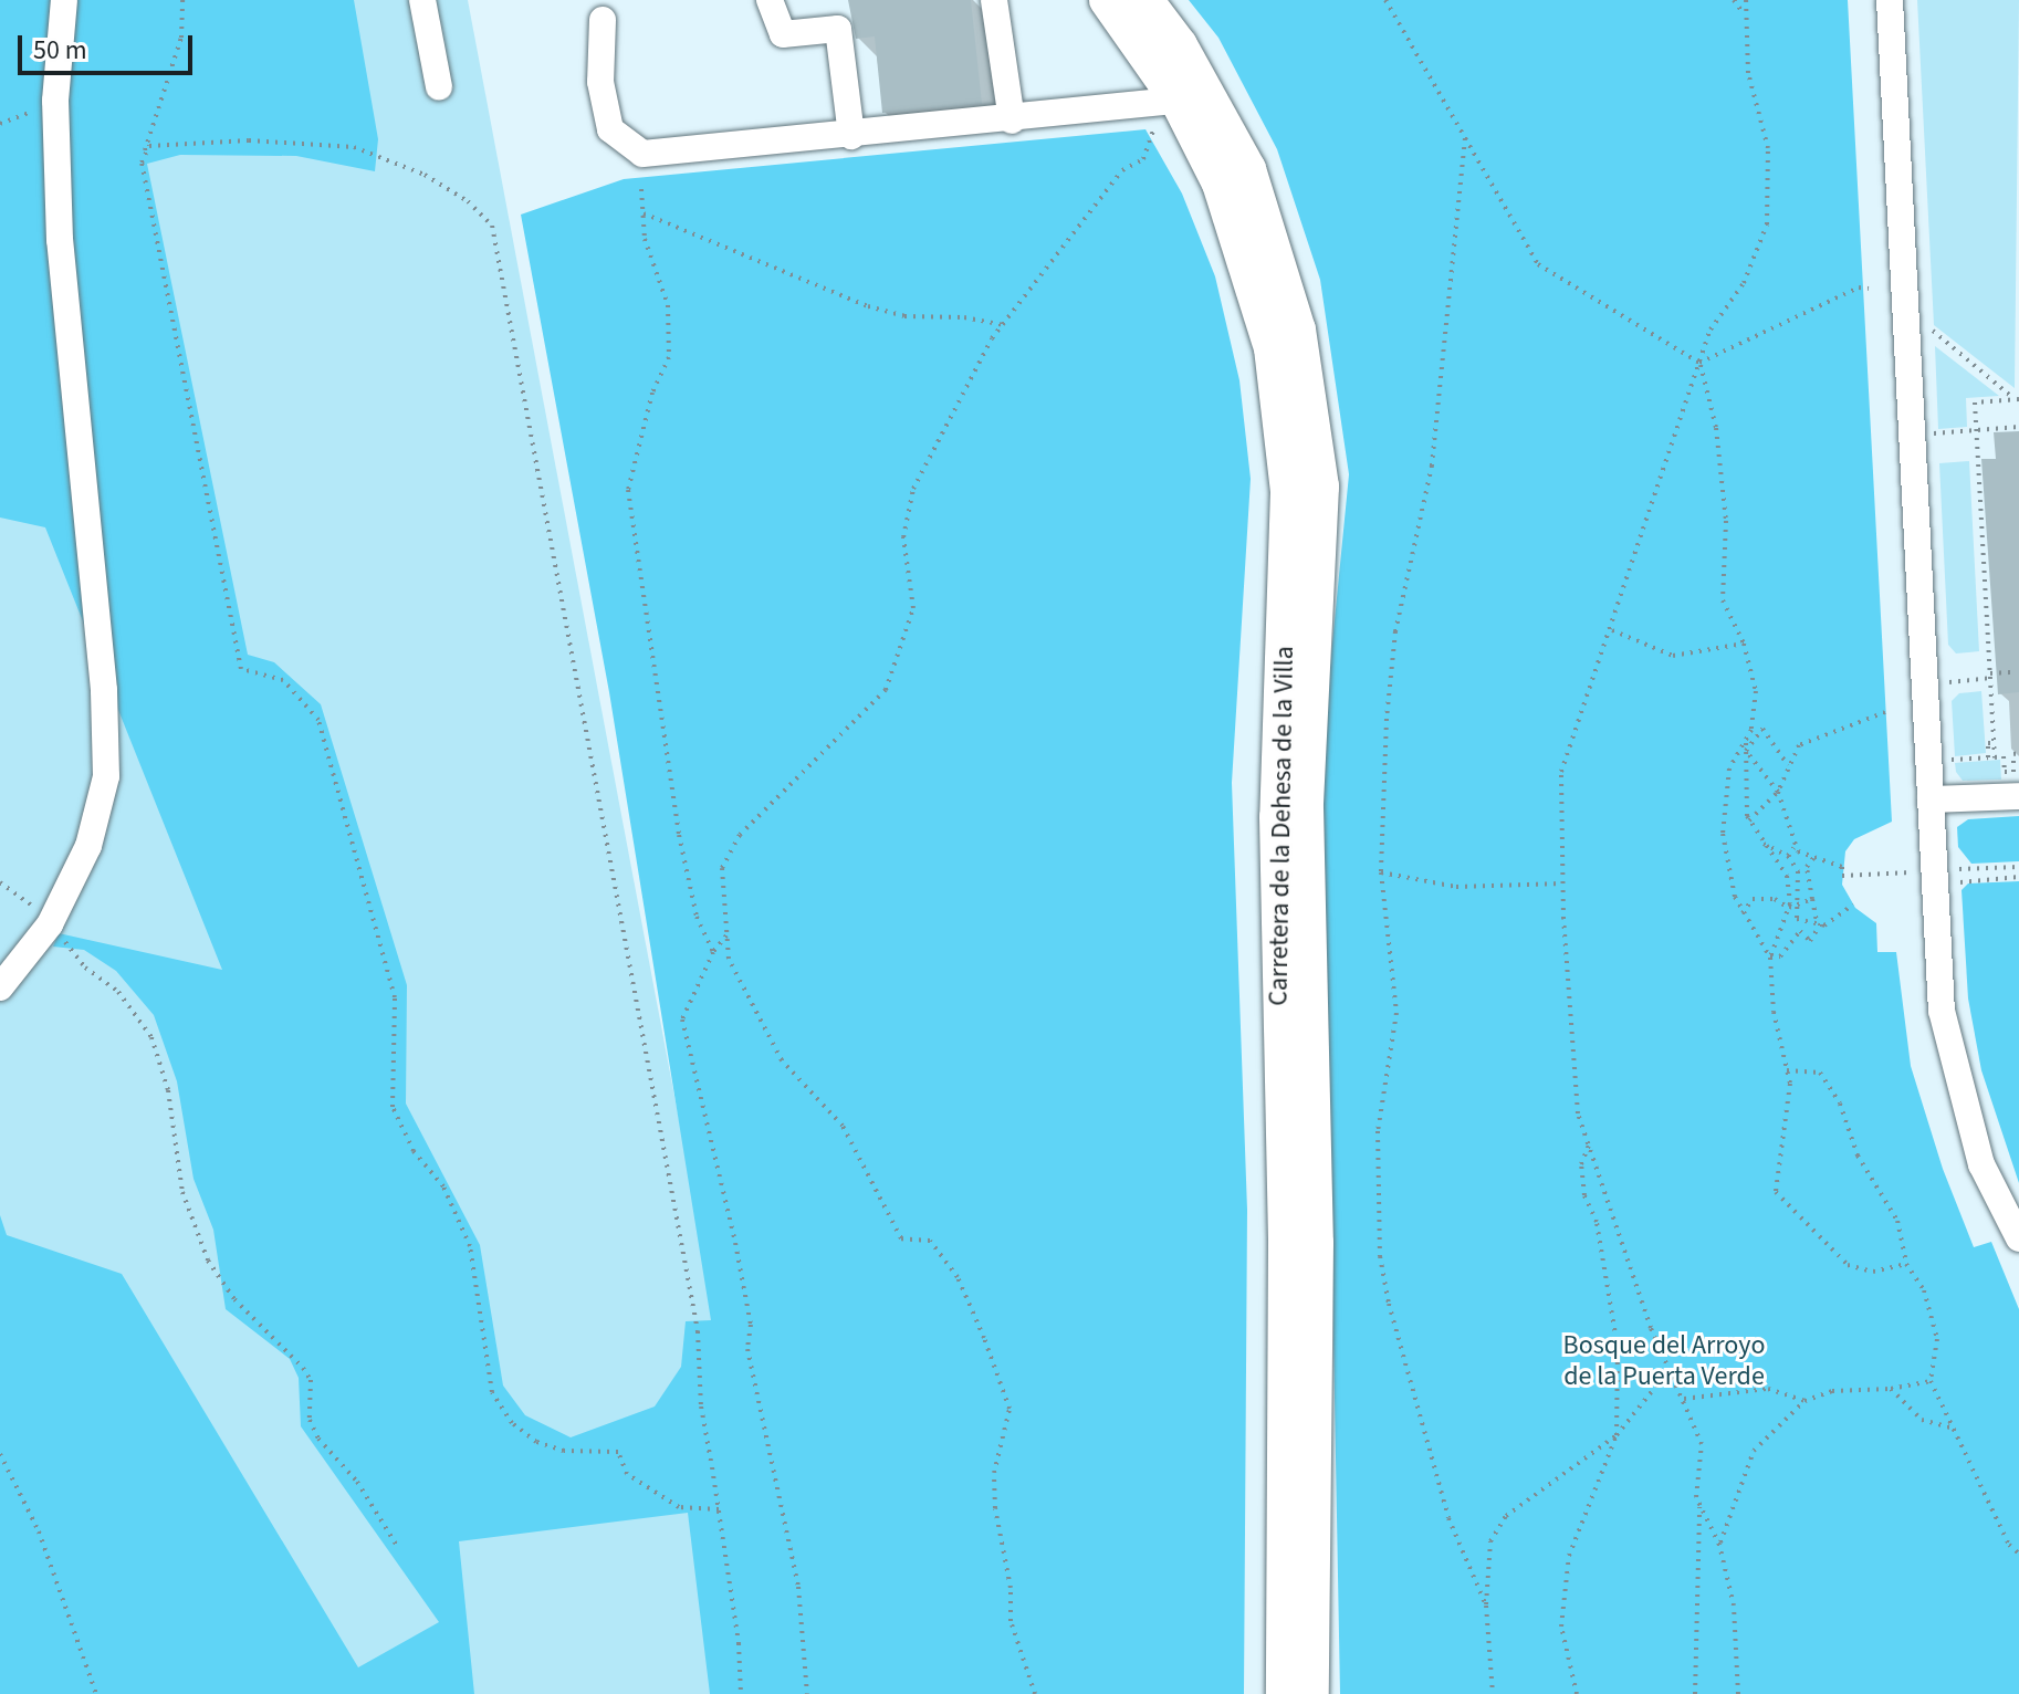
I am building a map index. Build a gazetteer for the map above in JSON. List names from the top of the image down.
{
  "streets": {
    "main road": ["Carretera de la Dehesa de la Villa"]
  },
  "parks": ["Bosque del Arroyo de la Puerta Verde"],
  "scale_bar": "50 m"
}
